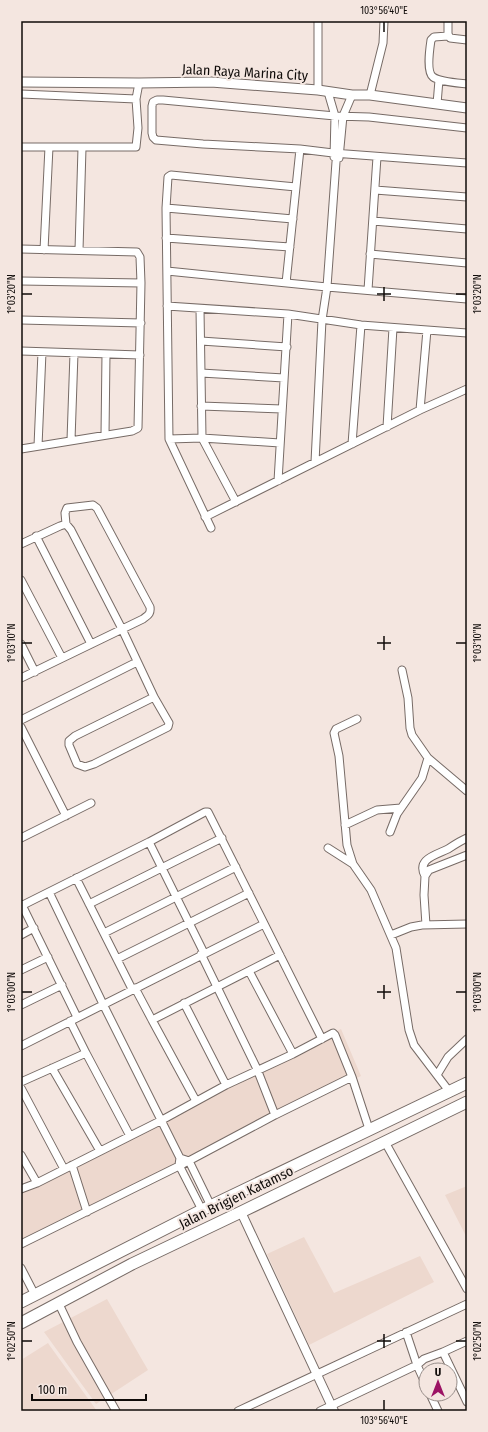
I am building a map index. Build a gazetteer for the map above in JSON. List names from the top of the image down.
{
  "streets": {
    "highway": ["Jalan Brigjen Katamso"],
    "main road": ["Jalan Raya Marina City"]
  },
  "scale_bar": "100 m",
  "north": "top",
  "coordinates": [
    "103°56'40\"E",
    "1°03'20\"N",
    "1°03'10\"N",
    "1°03'00\"N",
    "1°02'50\"N"
  ]
}
